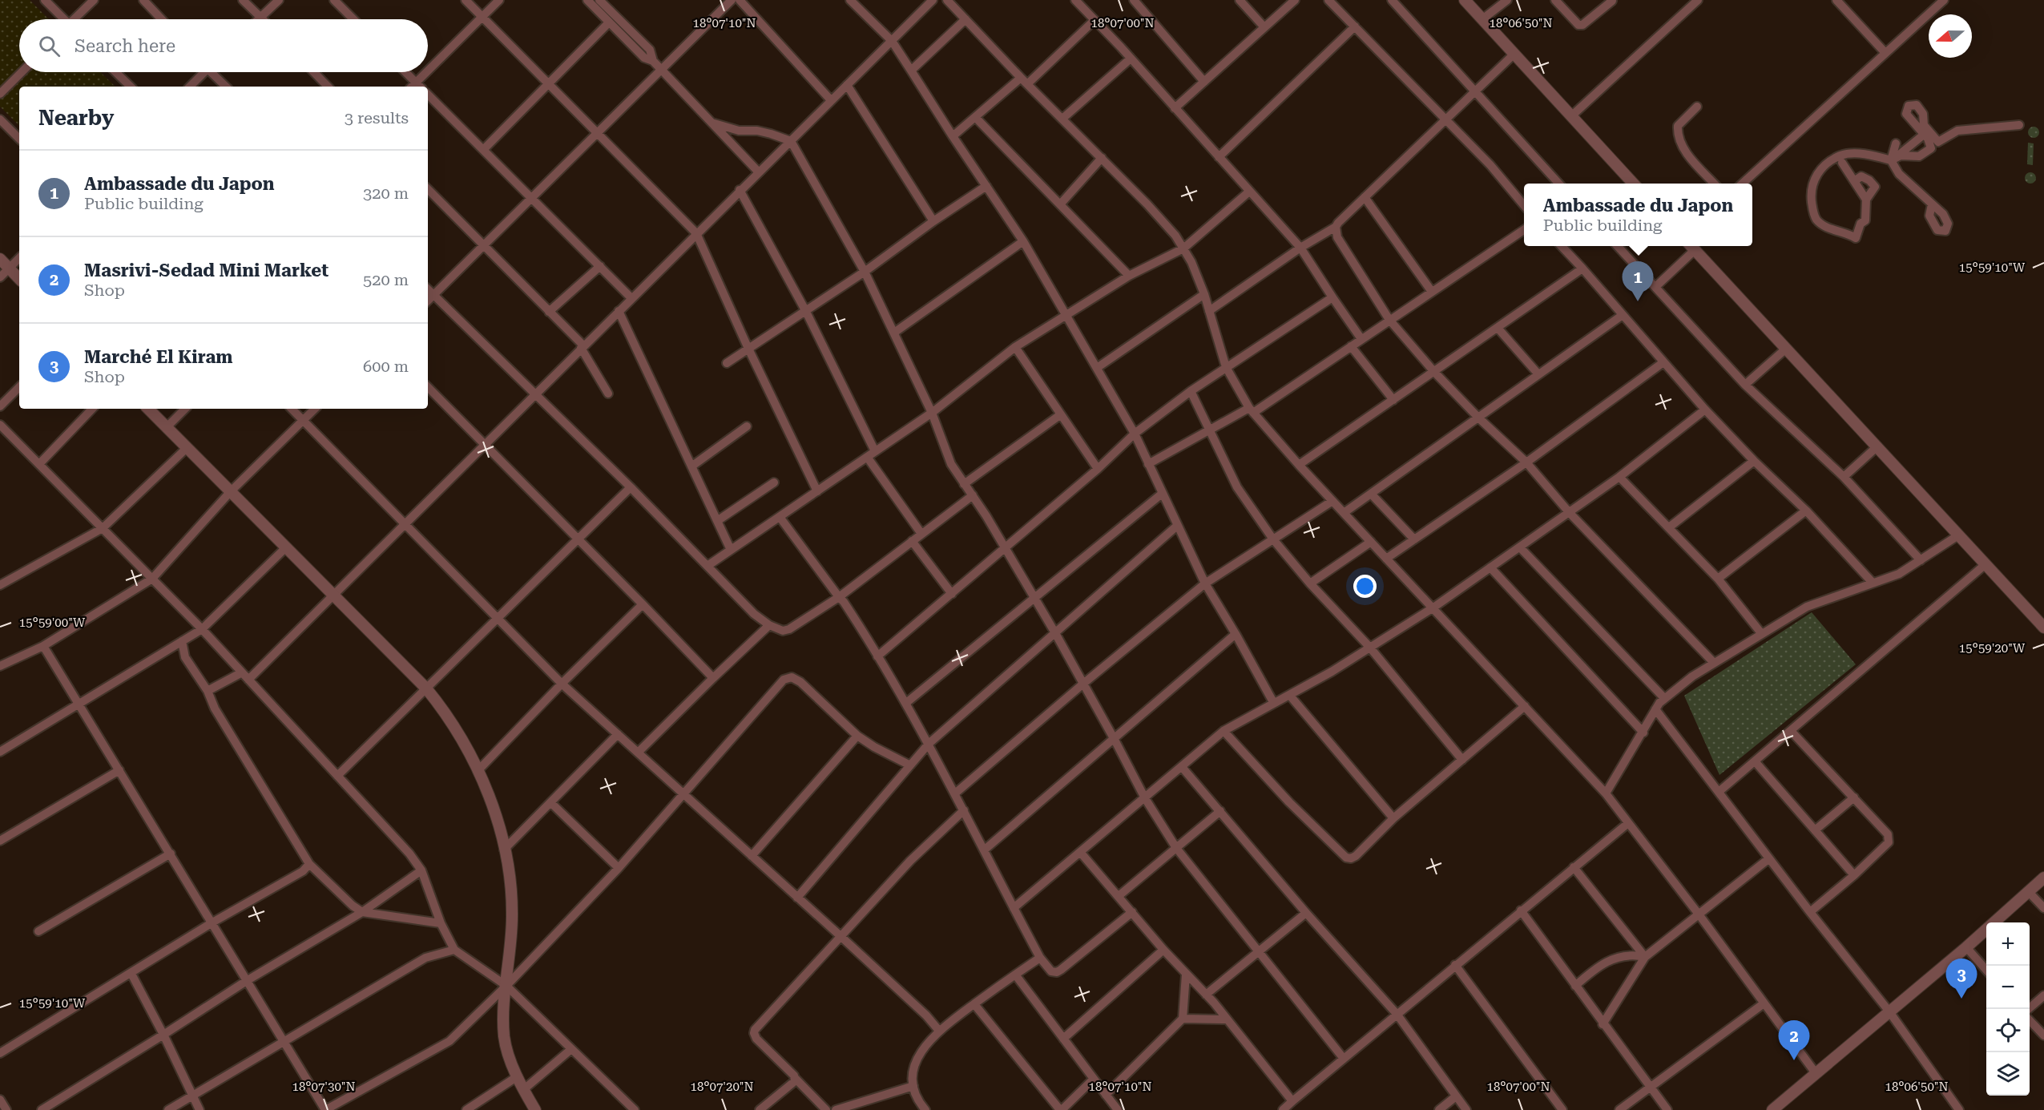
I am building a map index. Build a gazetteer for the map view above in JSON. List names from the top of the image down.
{
  "north": "left",
  "page": {
    "search": "Search here",
    "heading": ["Nearby", "3 results"],
    "list": [
      {
        "mark": "1",
        "name": "Ambassade du Japon",
        "note": "Public building",
        "value": "320 m"
      },
      {
        "mark": "2",
        "name": "Masrivi-Sedad Mini Market",
        "note": "Shop",
        "value": "520 m"
      },
      {
        "mark": "3",
        "name": "Marché El Kiram",
        "note": "Shop",
        "value": "600 m"
      }
    ],
    "popup": ["Ambassade du Japon", "Public building"],
    "pins": ["1", "3", "2"],
    "map_buttons": ["+", "−"]
  },
  "coordinates": [
    "18°07'10\"N",
    "18°07'00\"N",
    "18°06'50\"N",
    "15°59'10\"W",
    "15°59'00\"W",
    "15°59'20\"W",
    "18°07'30\"N",
    "18°07'20\"N"
  ]
}
